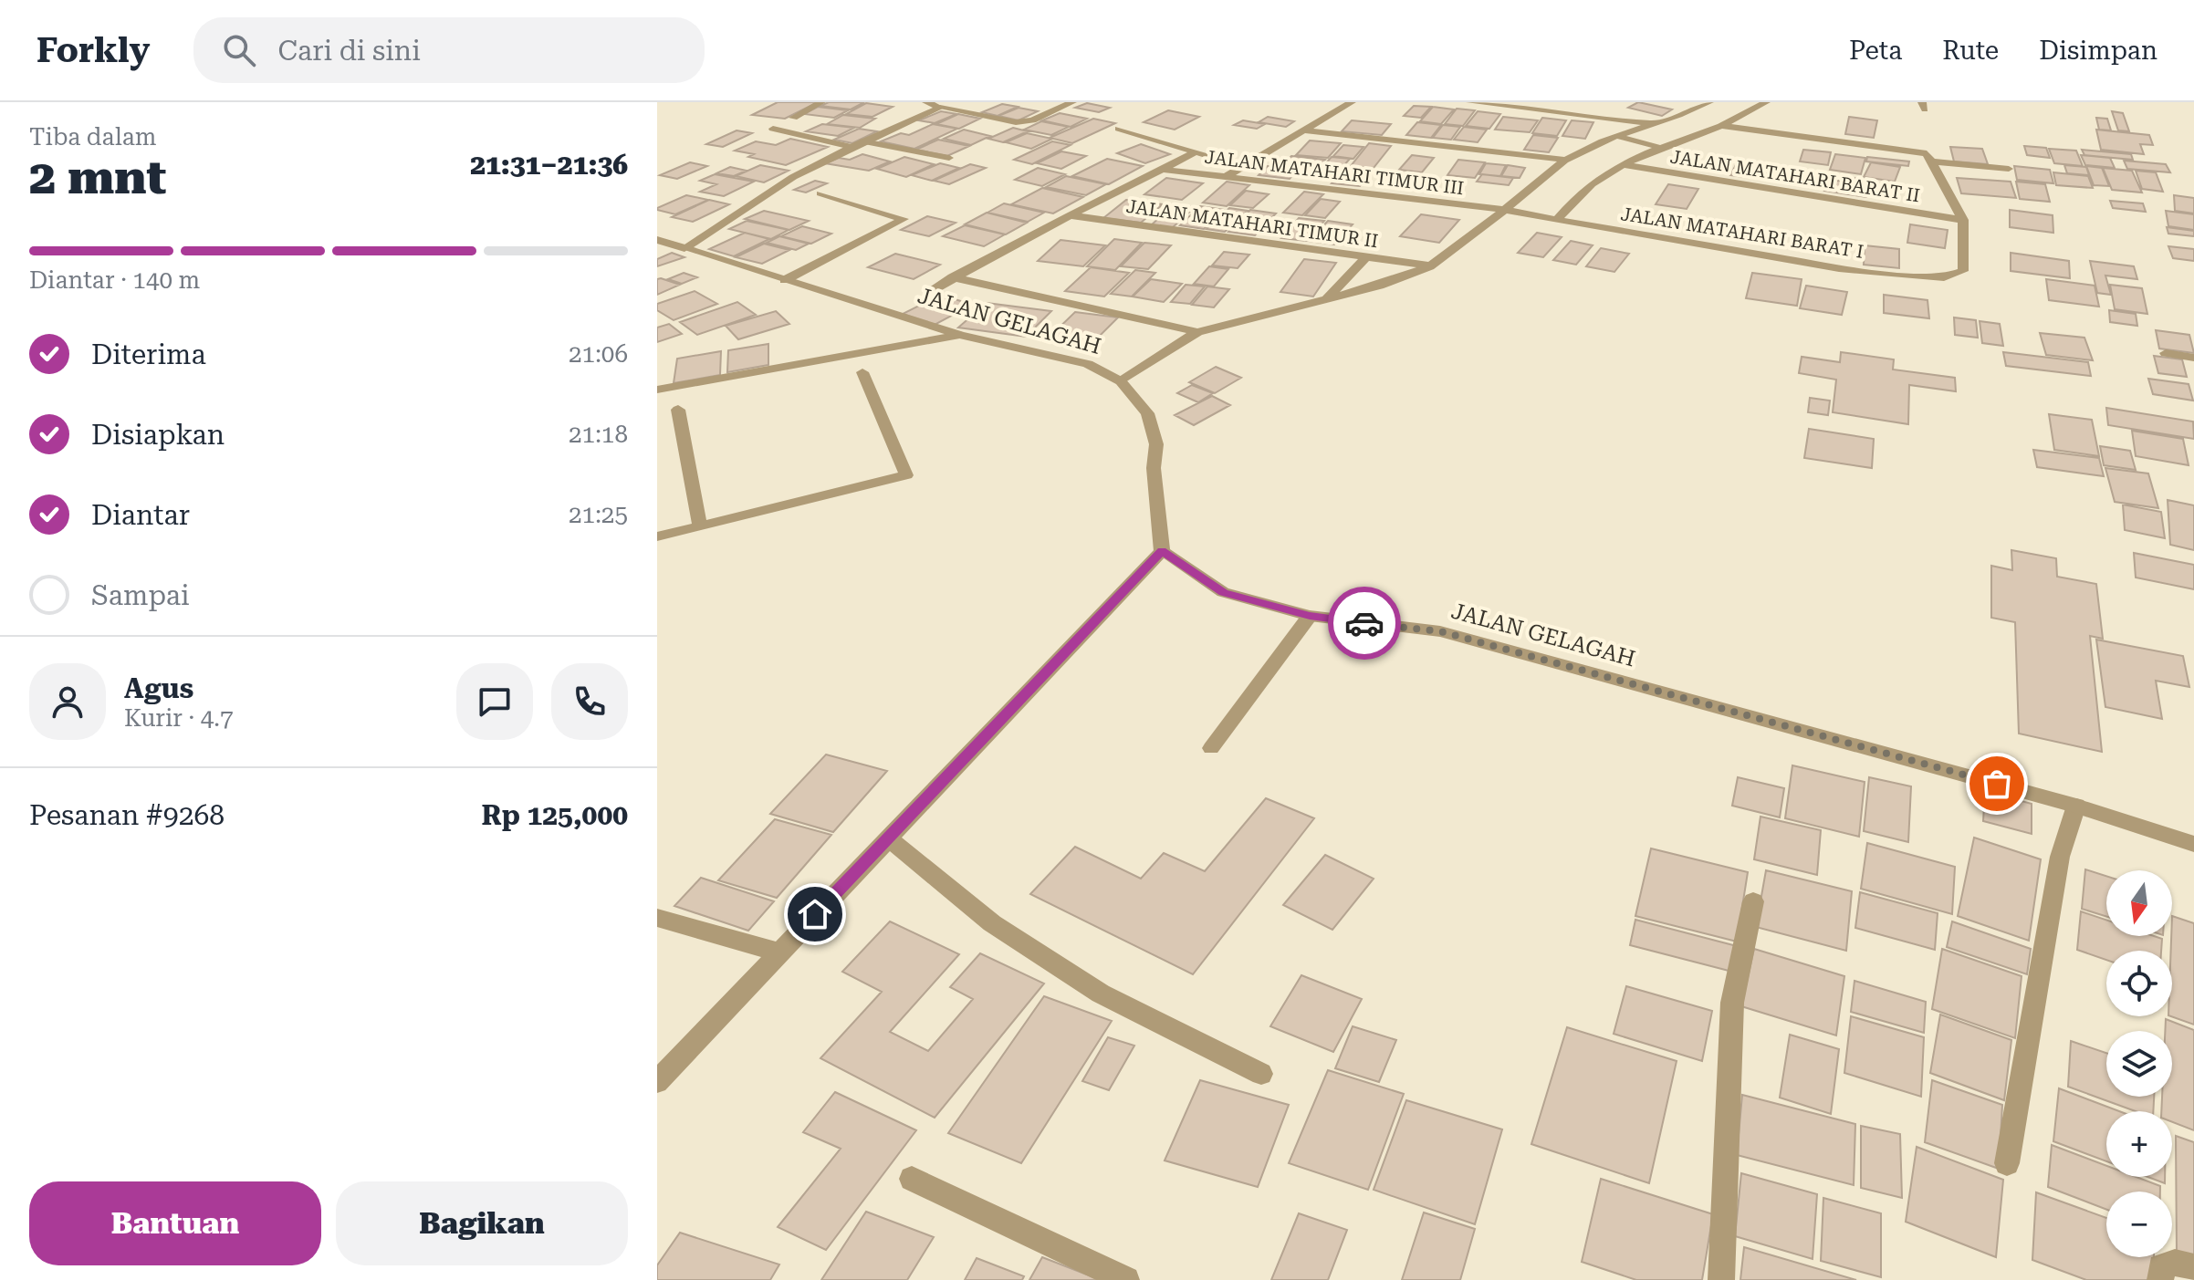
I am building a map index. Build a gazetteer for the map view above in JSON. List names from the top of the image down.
{
  "streets": {
    "street": [
      "JALAN MATAHARI TIMUR III",
      "JALAN MATAHARI BARAT II",
      "JALAN MATAHARI TIMUR II",
      "JALAN MATAHARI BARAT I",
      "JALAN GELAGAH"
    ]
  },
  "crossings": [
    ["JALAN MATAHARI TIMUR III", "JALAN MATAHARI BARAT I"],
    ["JALAN MATAHARI BARAT II", "JALAN MATAHARI BARAT I"]
  ],
  "north": "bottom",
  "page": {
    "header": "Forkly",
    "search": "Cari di sini",
    "nav": ["Peta", "Rute", "Disimpan"],
    "heading": ["2 mnt", "Tiba dalam", "21:31–21:36"],
    "panel": [
      "Agus",
      "Kurir · 4.7",
      "Pesanan #9268",
      "Rp 125,000"
    ],
    "bar": "Diantar · 140 m",
    "list": [
      ["Diterima", "21:06"],
      ["Disiapkan", "21:18"],
      ["Diantar", "21:25"],
      "Sampai"
    ],
    "map_buttons": ["+", "−"],
    "buttons": ["Bantuan", "Bagikan"]
  }
}
